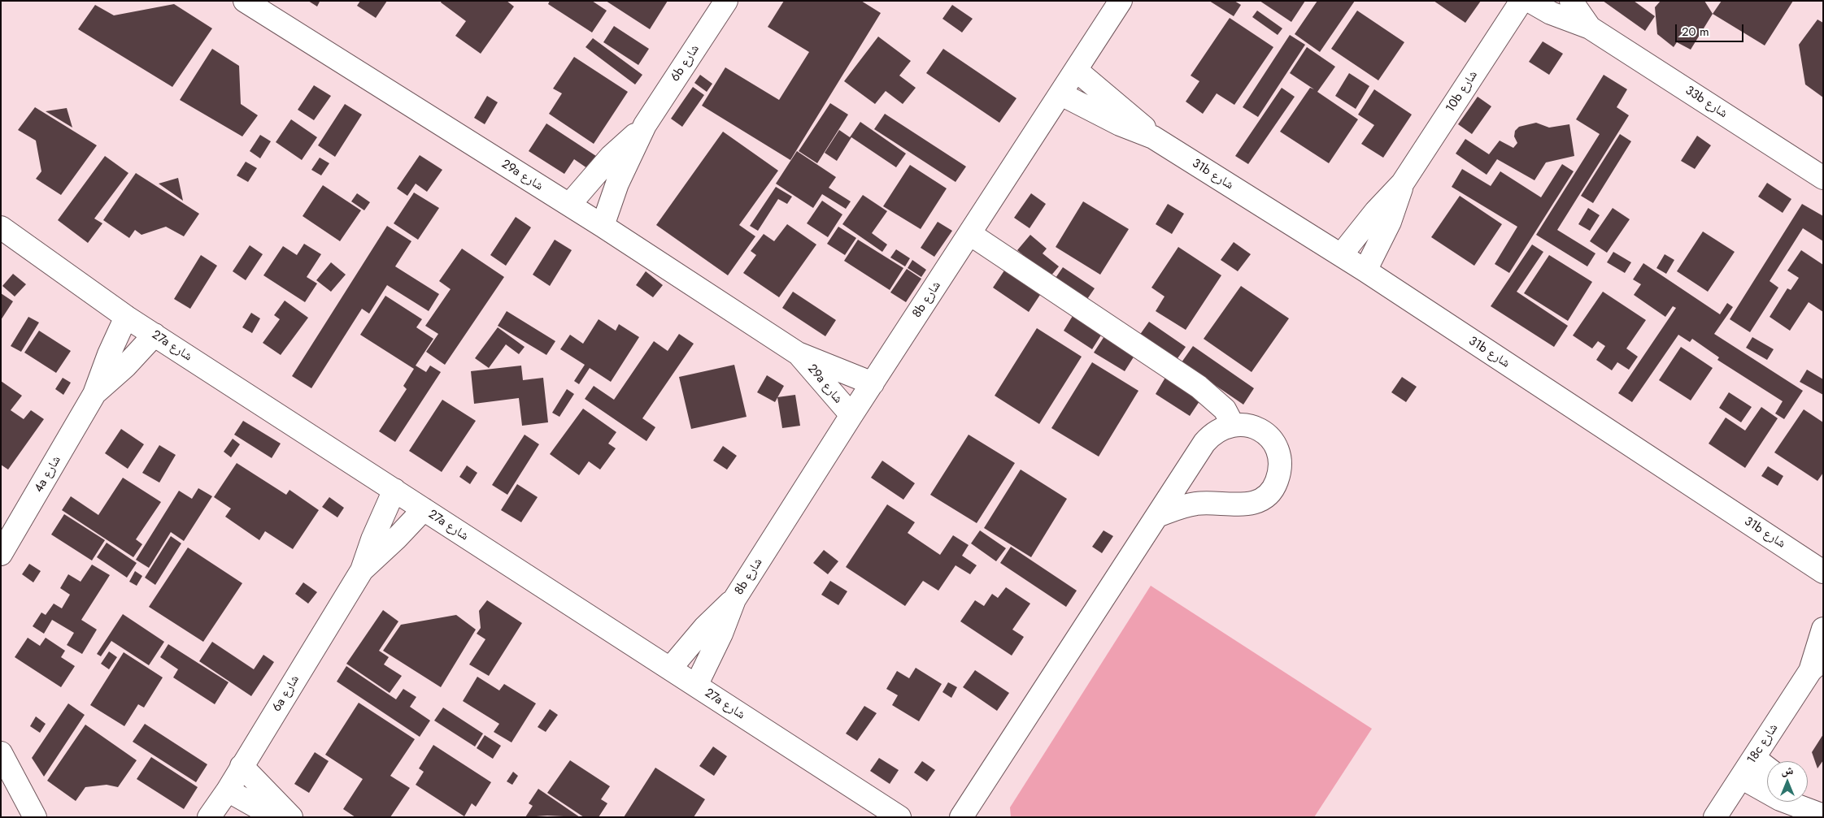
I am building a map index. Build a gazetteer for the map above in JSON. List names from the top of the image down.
{
  "streets": {
    "street": [
      "6b شارع",
      "10b شارع",
      "33b شارع",
      "31b شارع",
      "29a شارع",
      "8b شارع",
      "27a شارع",
      "4a شارع",
      "6a شارع",
      "18c شارع"
    ]
  },
  "crossings": [
    ["6b شارع", "29a شارع"],
    ["10b شارع", "31b شارع"],
    ["31b شارع", "8b شارع"],
    ["29a شارع", "8b شارع"],
    ["8b شارع", "27a شارع"],
    ["27a شارع", "4a شارع"],
    ["27a شارع", "6a شارع"]
  ],
  "scale_bar": "20 m",
  "north": "top"
}
